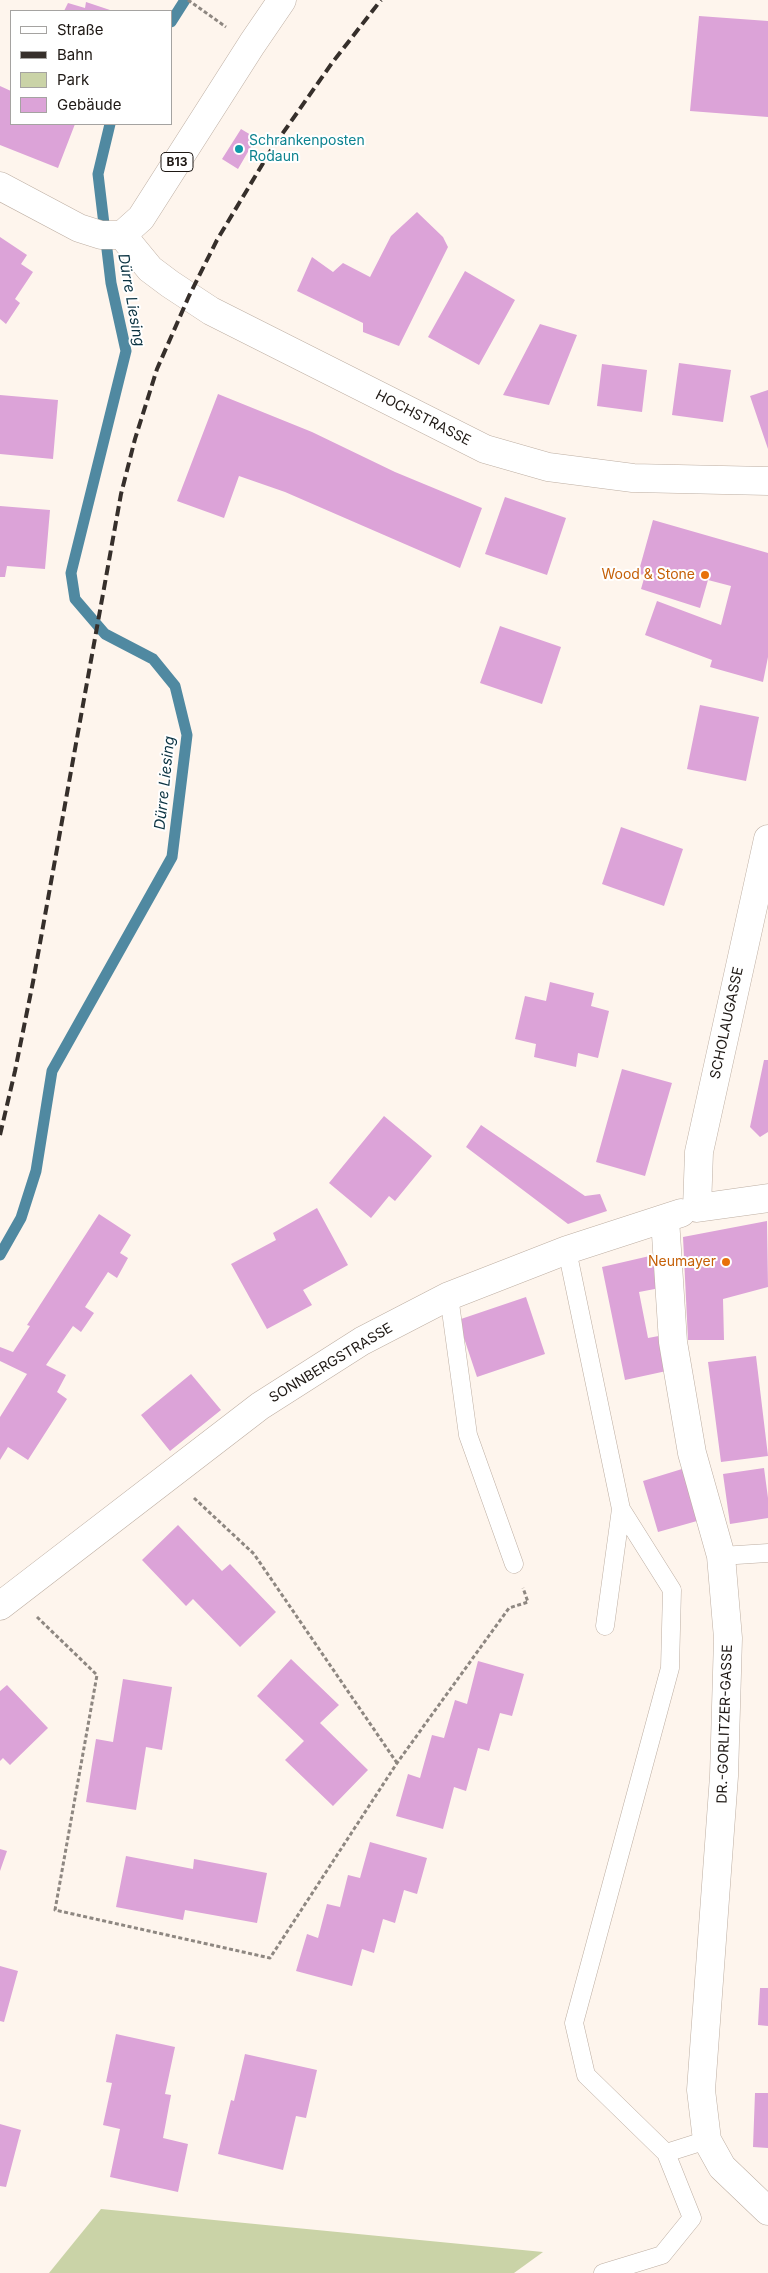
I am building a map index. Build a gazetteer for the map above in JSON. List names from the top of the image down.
{
  "streets": {
    "street": [
      "B13",
      "HOCHSTRASSE",
      "SCHOLAUGASSE",
      "SONNBERGSTRASSE",
      "DR.-GORLITZER-GASSE"
    ]
  },
  "crossings": [
    ["B13", "HOCHSTRASSE"],
    ["SCHOLAUGASSE", "SONNBERGSTRASSE"],
    ["SONNBERGSTRASSE", "DR.-GORLITZER-GASSE"]
  ],
  "water": ["Dürre Liesing"],
  "places": ["Schrankenposten Rodaun", "Wood & Stone", "Neumayer"],
  "legend": [
    "Straße",
    "Bahn",
    "Park",
    "Gebäude"
  ]
}
